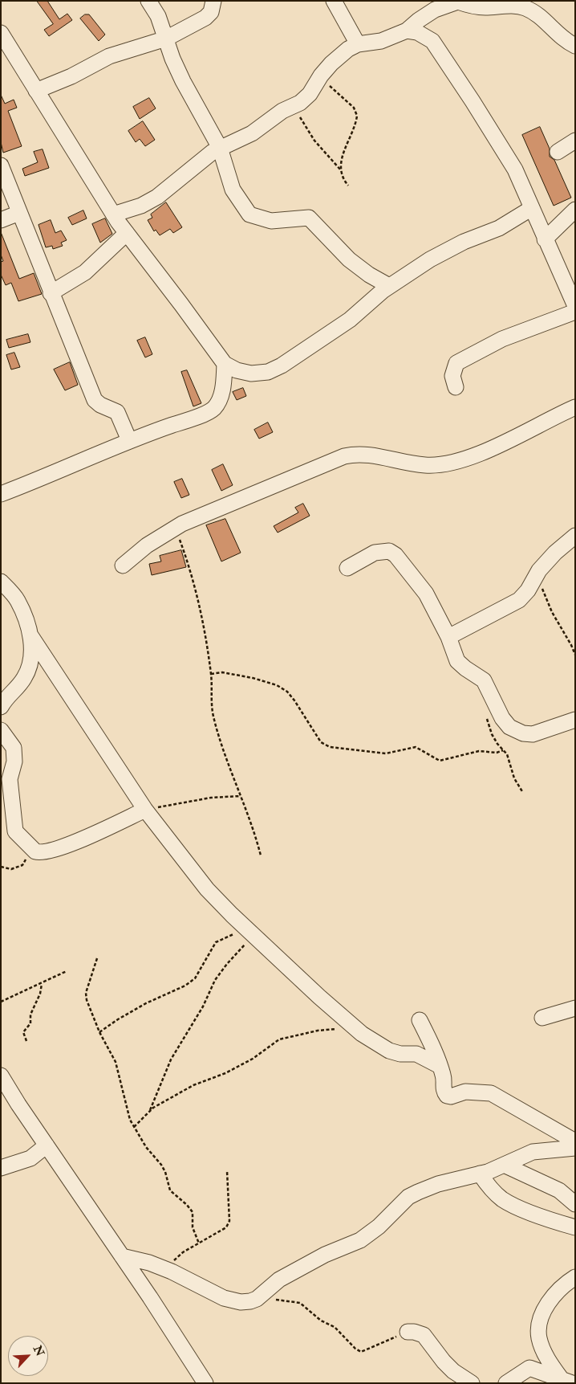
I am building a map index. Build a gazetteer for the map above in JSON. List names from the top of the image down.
{
  "north": "top right"
}
